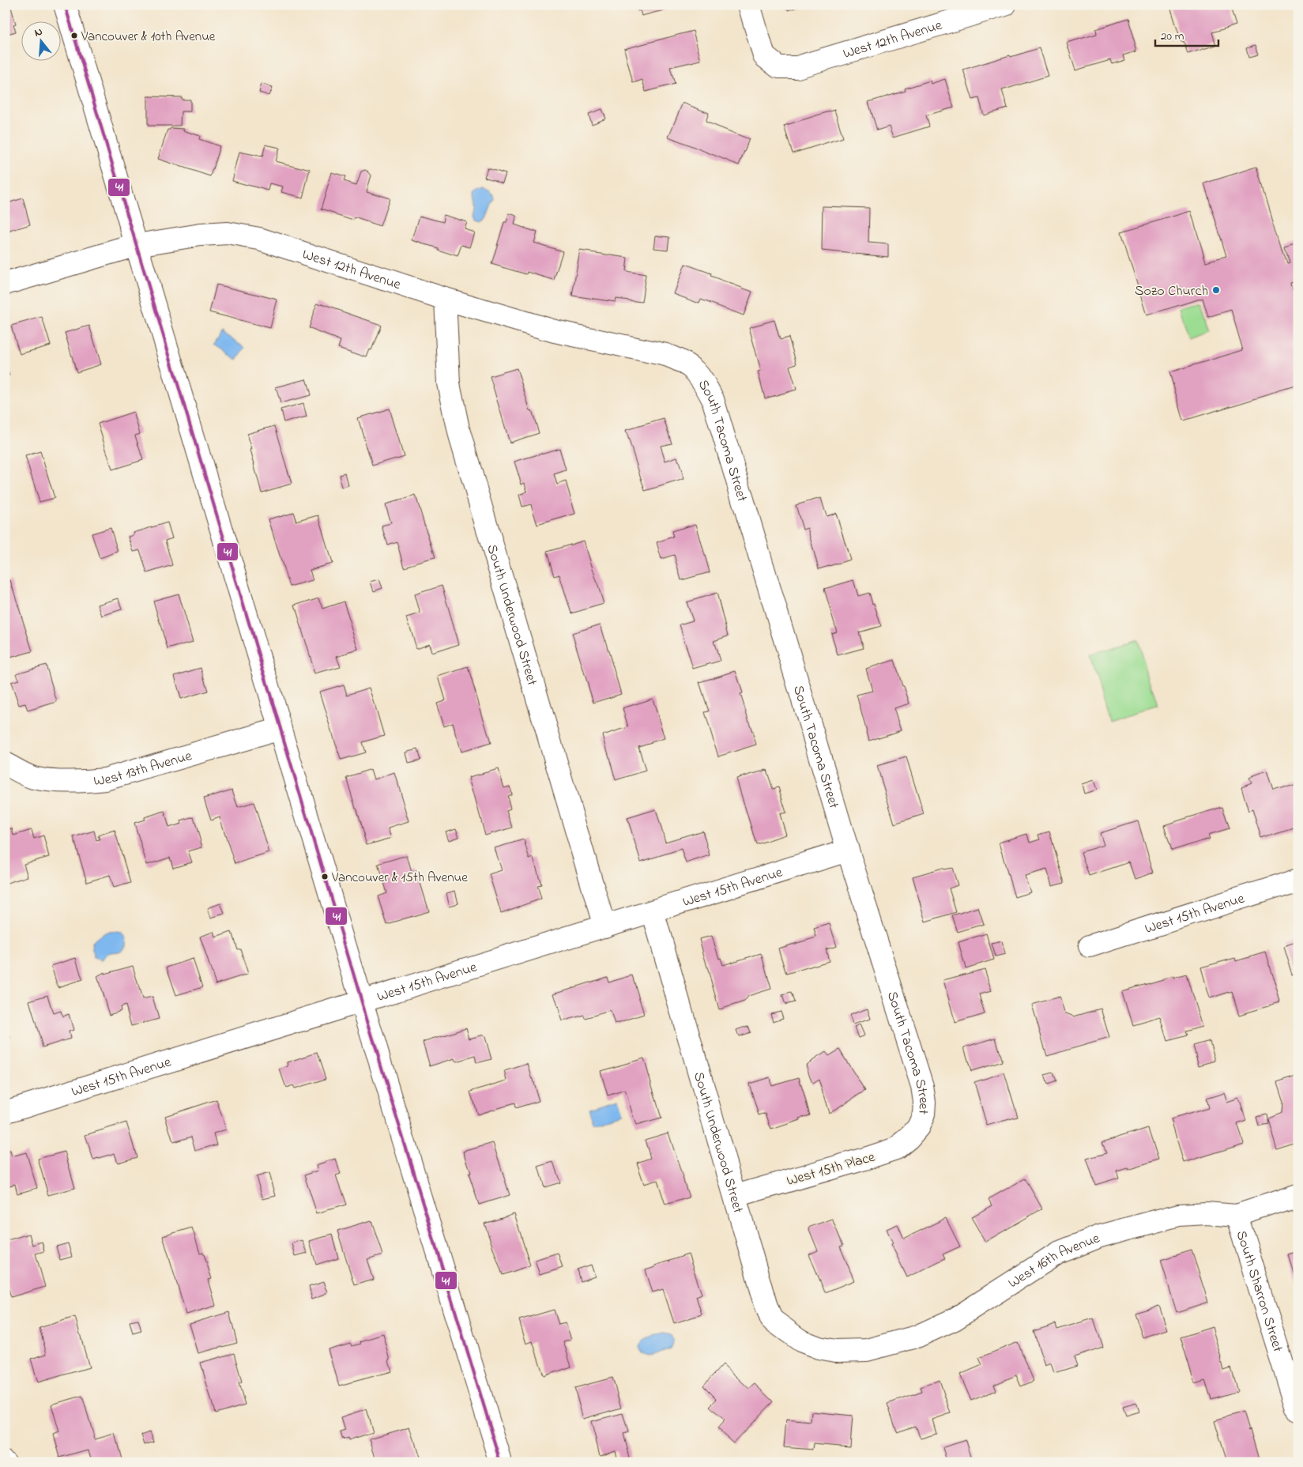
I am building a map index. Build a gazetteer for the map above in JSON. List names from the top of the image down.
{
  "streets": {
    "street": [
      "West 12th Avenue",
      "South Tacoma Street",
      "South Underwood Street",
      "West 13th Avenue",
      "West 15th Avenue",
      "West 15th Place",
      "West 16th Avenue",
      "South Sharron Street"
    ]
  },
  "crossings": [
    ["West 12th Avenue", "South Tacoma Street"],
    ["West 12th Avenue", "South Underwood Street"],
    ["South Tacoma Street", "West 15th Avenue"],
    ["South Tacoma Street", "West 15th Place"],
    ["South Underwood Street", "West 15th Avenue"],
    ["South Underwood Street", "West 15th Place"],
    ["South Underwood Street", "West 16th Avenue"],
    ["West 16th Avenue", "South Sharron Street"]
  ],
  "places": ["Vancouver & 10th Avenue", "Sozo Church", "Vancouver & 15th Avenue"],
  "lines": ["transit line 41"],
  "scale_bar": "20 m",
  "north": "top"
}
